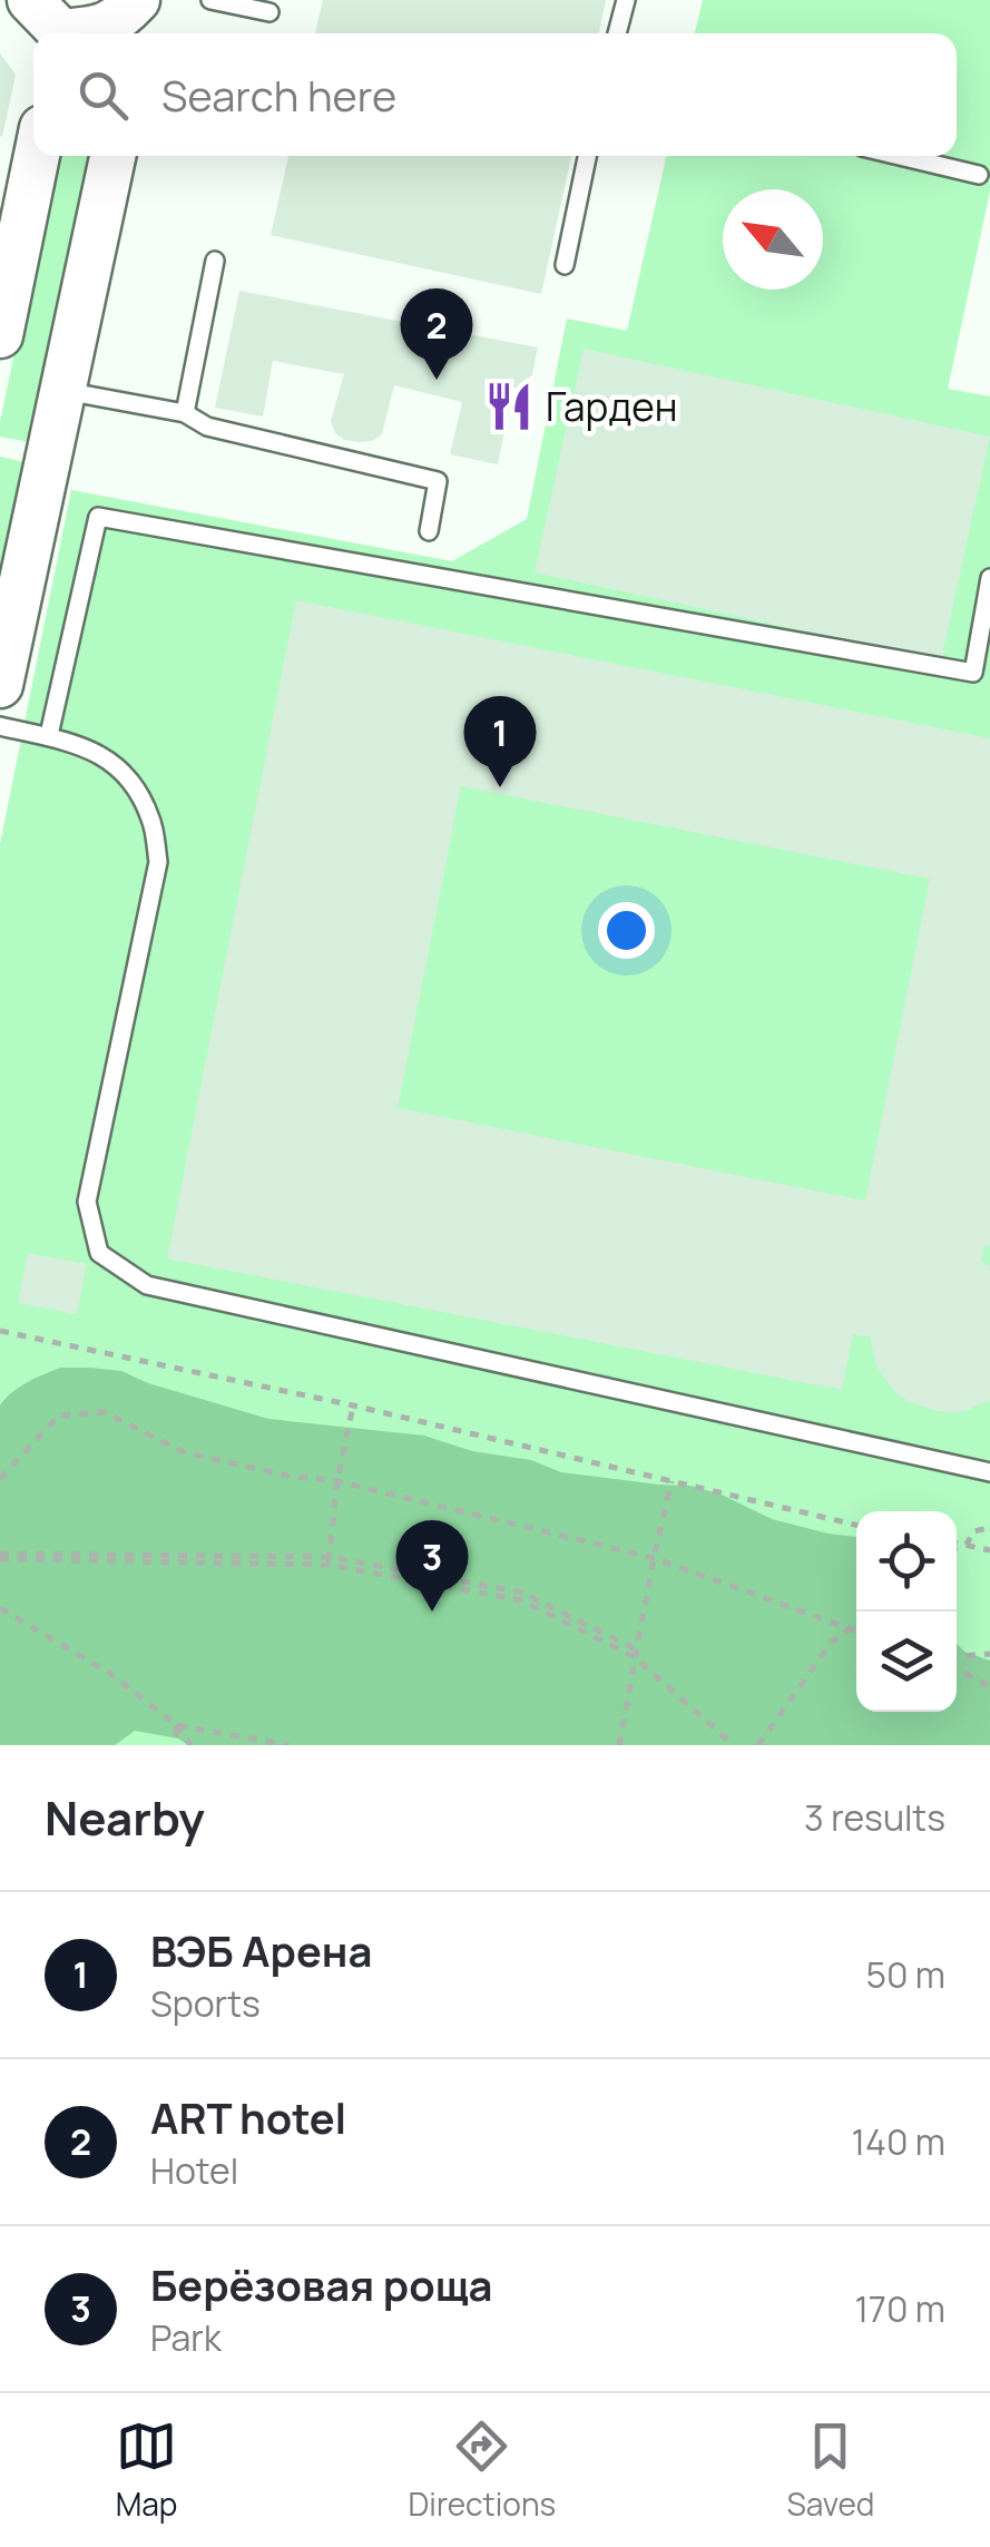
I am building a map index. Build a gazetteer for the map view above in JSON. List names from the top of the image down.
{
  "places": {
    "restaurant": ["Гарден"]
  },
  "north": "top left",
  "page": {
    "search": "Search here",
    "pins": ["2", "1", "3"],
    "heading": ["Nearby", "3 results"],
    "list": [
      {
        "mark": "1",
        "name": "ВЭБ Арена",
        "note": "Sports",
        "value": "50 m"
      },
      {
        "mark": "2",
        "name": "ART hotel",
        "note": "Hotel",
        "value": "140 m"
      },
      {
        "mark": "3",
        "name": "Берёзовая роща",
        "note": "Park",
        "value": "170 m"
      }
    ],
    "nav": ["Map", "Directions", "Saved"]
  }
}
